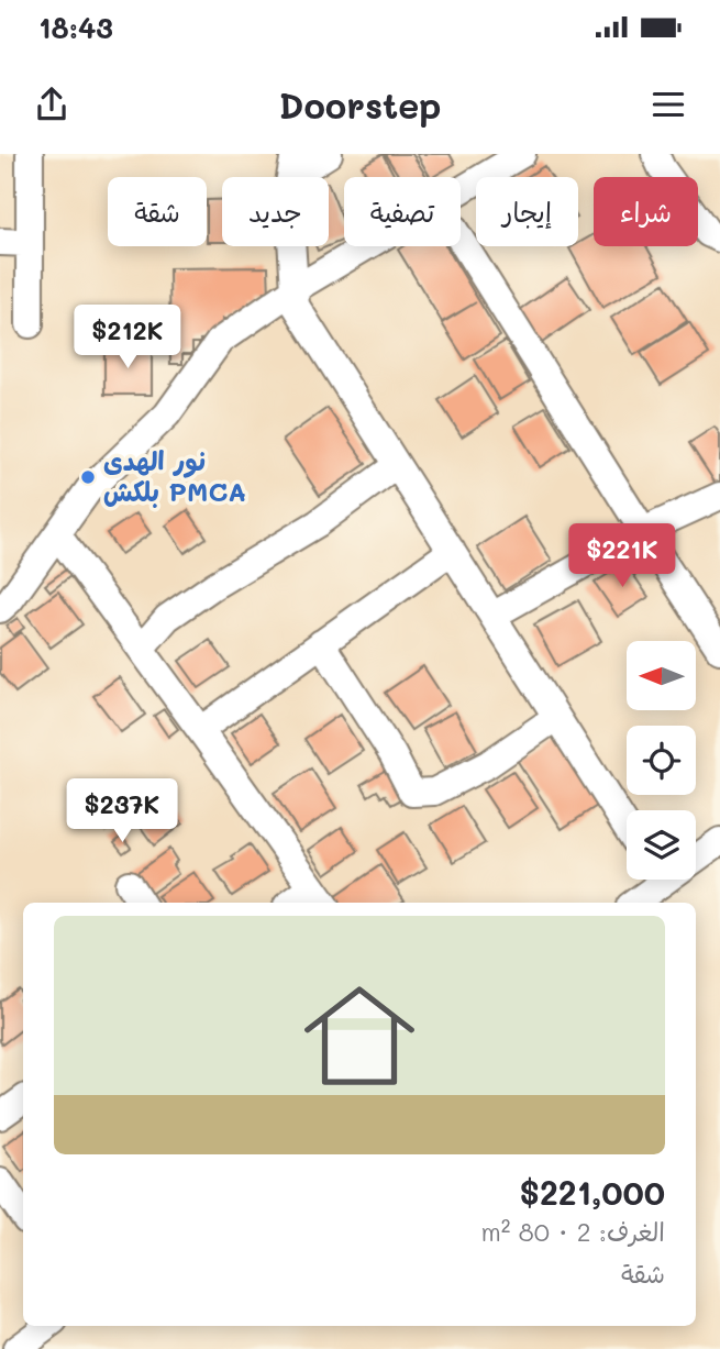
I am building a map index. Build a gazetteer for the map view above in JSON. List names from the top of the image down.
{
  "places": ["نور الهدى بلكش PMCA"],
  "north": "left",
  "page": {
    "status": "18:43",
    "header": "Doorstep",
    "chip": [
      "شراء",
      "إيجار",
      "تصفية",
      "جديد",
      "شقة"
    ],
    "price": ["$212K", "$221K", "$237K"],
    "list": [
      {
        "name": "$221,000",
        "note": "الغرف: 2 · 80 m² · شقة"
      }
    ]
  }
}
